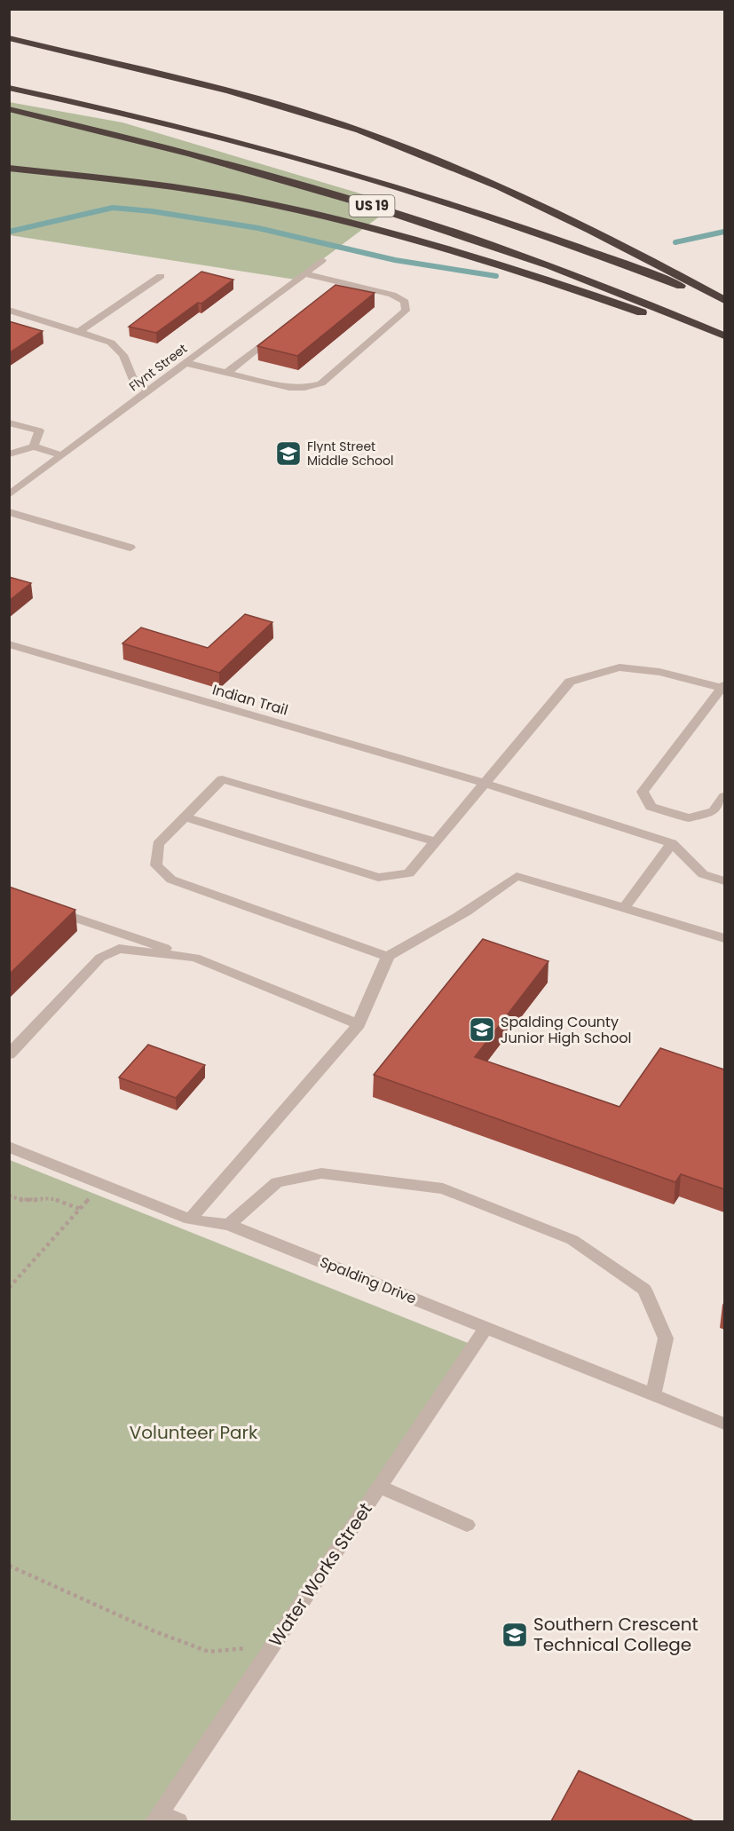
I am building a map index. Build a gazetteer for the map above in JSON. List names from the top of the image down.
{
  "streets": {
    "highway": ["US 19"],
    "street": [
      "Flynt Street",
      "Indian Trail",
      "Spalding Drive",
      "Water Works Street"
    ]
  },
  "crossings": [
    ["Spalding Drive", "Water Works Street"]
  ],
  "parks": ["Volunteer Park"],
  "places": {
    "school or university": ["Flynt Street Middle School", "Spalding County Junior High School", "Southern Crescent Technical College"]
  }
}
